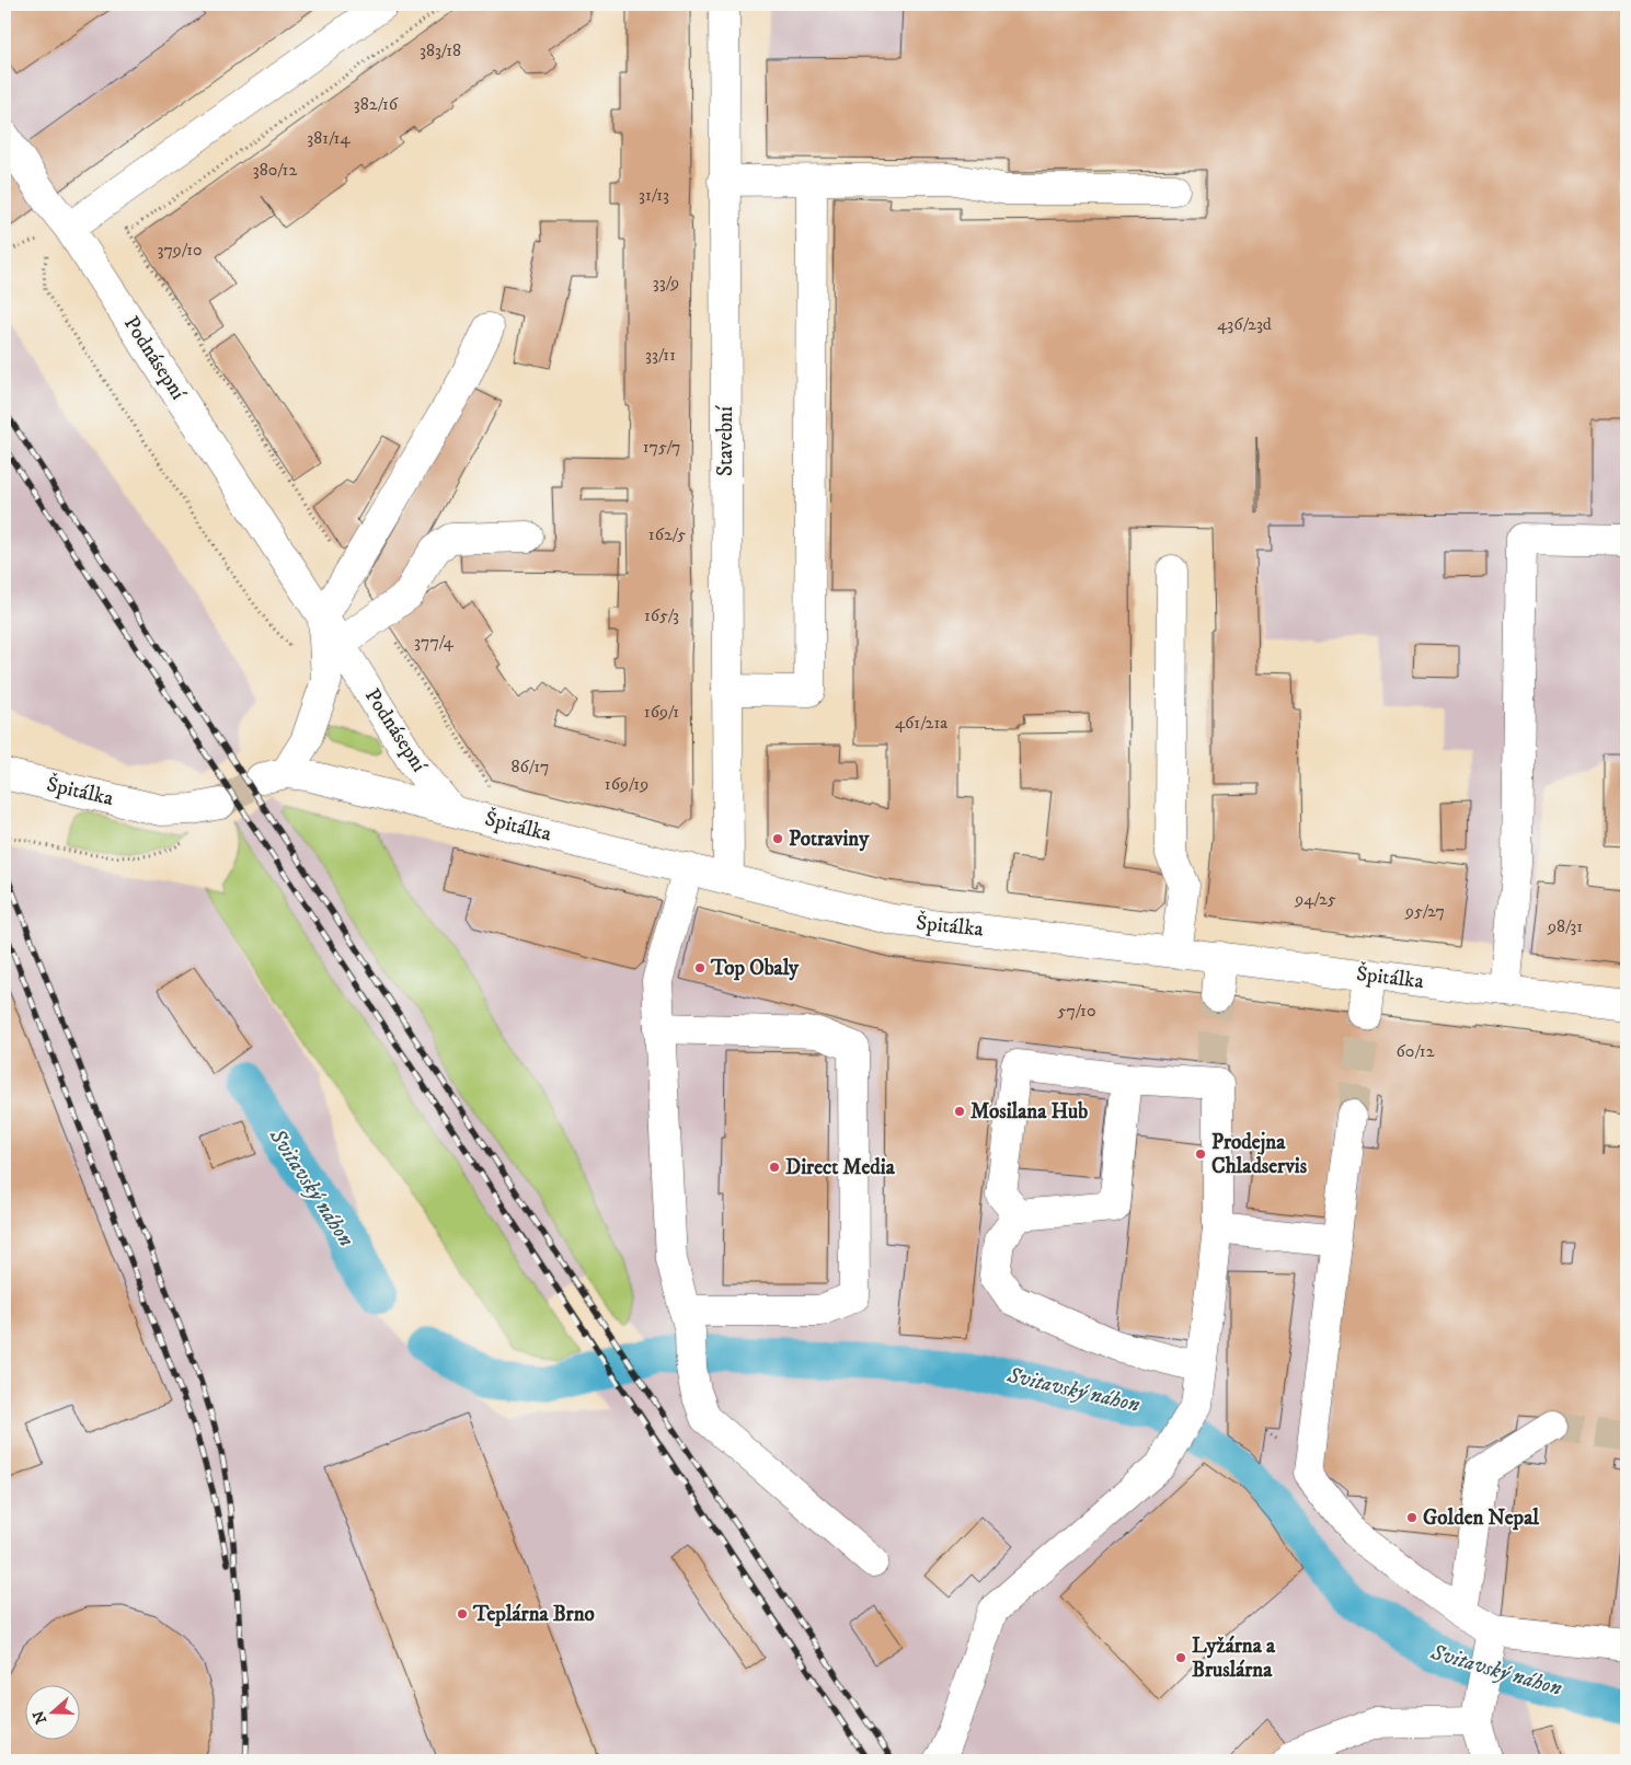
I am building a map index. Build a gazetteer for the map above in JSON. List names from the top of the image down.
{
  "streets": {
    "street": ["Podnásepní", "Stavební", "Špitálka"]
  },
  "crossings": [
    ["Podnásepní", "Špitálka"],
    ["Stavební", "Špitálka"]
  ],
  "water": ["Svitavský náhon"],
  "places": [
    "Potraviny",
    "Top Obaly",
    "Mosilana Hub",
    "Prodejna Chladservis",
    "Direct Media",
    "Golden Nepal",
    "Teplárna Brno",
    "Lyžárna a Bruslárna"
  ],
  "house_numbers": [
    "383/18",
    "382/16",
    "381/14",
    "380/12",
    "31/13",
    "379/10",
    "33/9",
    "436/23d",
    "33/11",
    "175/7",
    "162/5",
    "165/3",
    "377/4",
    "169/1",
    "461/21a",
    "86/17",
    "169/19",
    "94/25",
    "95/27",
    "98/31",
    "57/10",
    "60/12"
  ],
  "north": "left"
}
